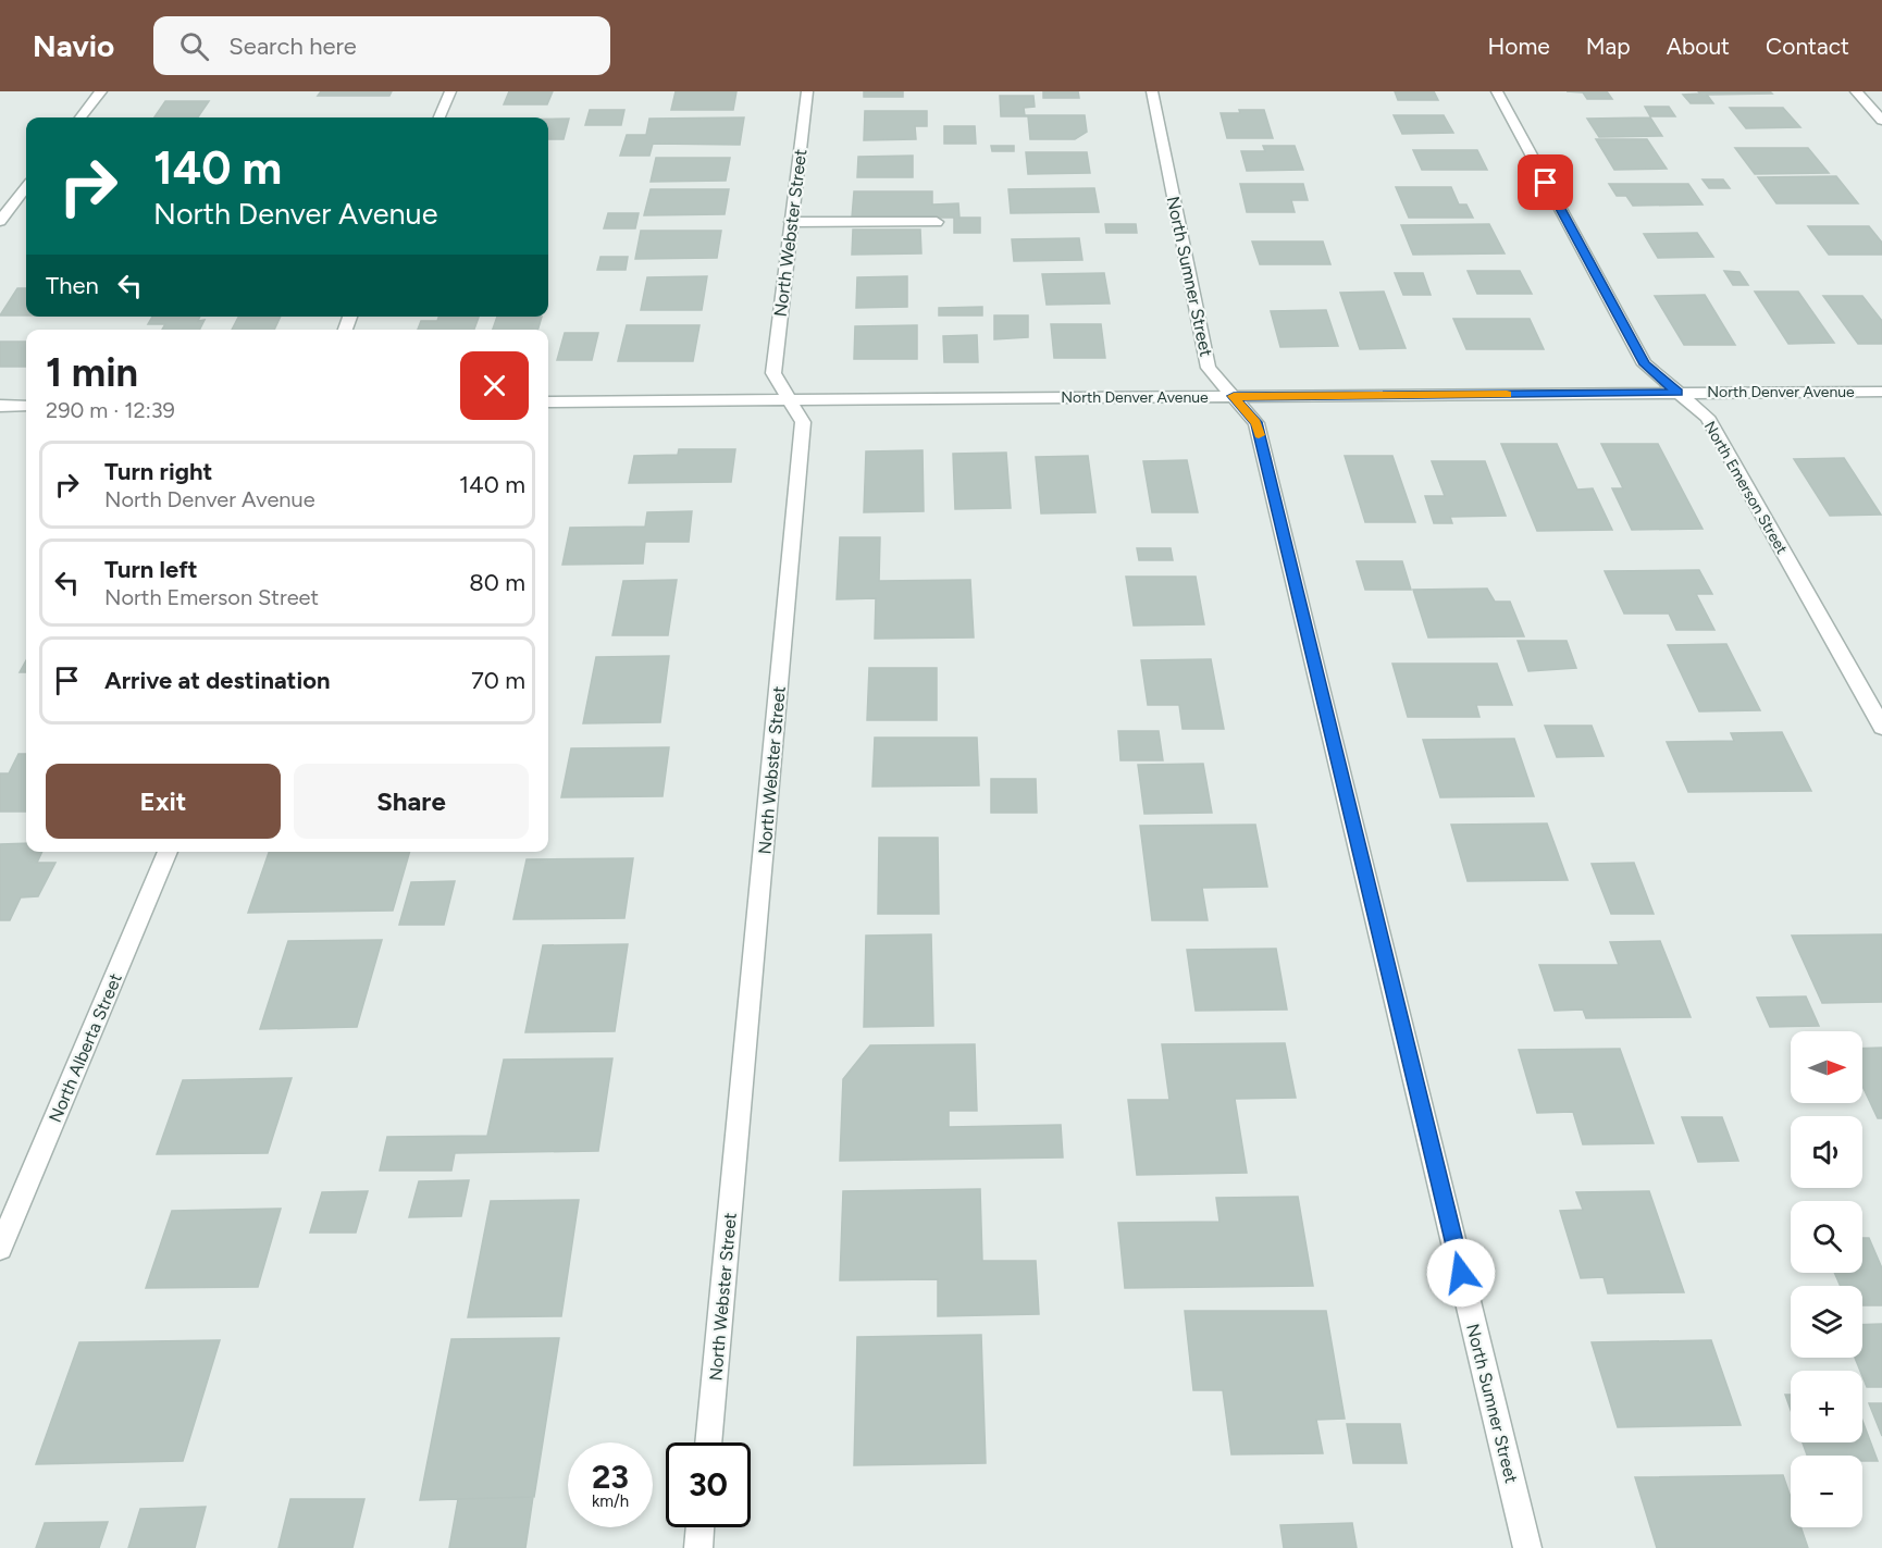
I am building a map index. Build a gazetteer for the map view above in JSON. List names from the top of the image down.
{
  "streets": {
    "street": [
      "North Webster Street",
      "North Sumner Street",
      "North Denver Avenue",
      "North Emerson Street",
      "North Alberta Street"
    ]
  },
  "crossings": [
    ["North Webster Street", "North Denver Avenue"],
    ["North Sumner Street", "North Denver Avenue"],
    ["North Denver Avenue", "North Emerson Street"]
  ],
  "north": "right",
  "page": {
    "header": "Navio",
    "search": "Search here",
    "nav": [
      "Home",
      "Map",
      "About",
      "Contact"
    ],
    "turn": ["140 m", "North Denver Avenue"],
    "then": "Then",
    "heading": ["1 min", "290 m · 12:39"],
    "list": [
      {
        "name": "Turn right",
        "note": "North Denver Avenue",
        "value": "140 m"
      },
      {
        "name": "Turn left",
        "note": "North Emerson Street",
        "value": "80 m"
      },
      {
        "name": "Arrive at destination",
        "value": "70 m"
      }
    ],
    "buttons": ["Exit", "Share"],
    "map_buttons": ["+", "−"],
    "speed": "23 km/h",
    "limit": "30"
  }
}
